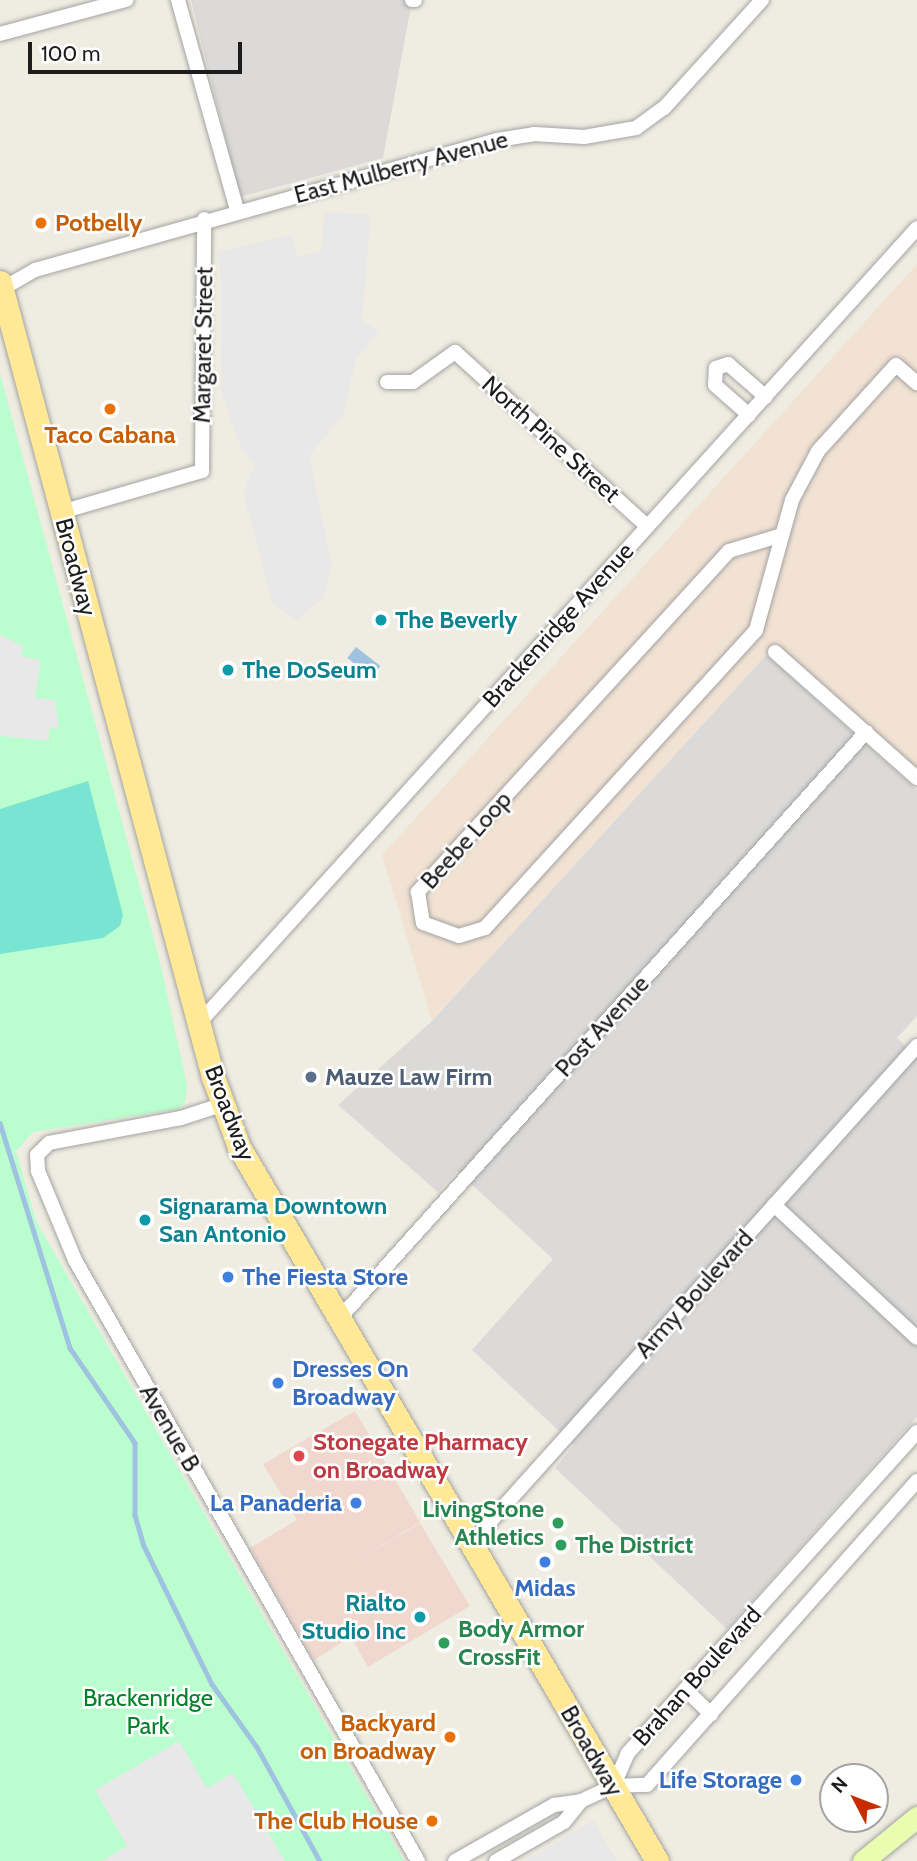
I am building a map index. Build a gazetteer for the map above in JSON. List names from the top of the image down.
{
  "streets": {
    "main road": ["Broadway"],
    "street": [
      "East Mulberry Avenue",
      "Margaret Street",
      "North Pine Street",
      "Brackenridge Avenue",
      "Beebe Loop",
      "Post Avenue",
      "Army Boulevard",
      "Avenue B",
      "Brahan Boulevard"
    ]
  },
  "crossings": [
    ["East Mulberry Avenue", "Margaret Street"],
    ["East Mulberry Avenue", "Broadway"],
    ["Margaret Street", "Broadway"],
    ["North Pine Street", "Brackenridge Avenue"],
    ["Broadway", "Brackenridge Avenue"],
    ["Broadway", "Post Avenue"],
    ["Broadway", "Army Boulevard"],
    ["Broadway", "Avenue B"],
    ["Broadway", "Brahan Boulevard"]
  ],
  "parks": ["Brackenridge Park"],
  "places": [
    "Potbelly",
    "Taco Cabana",
    "The Beverly",
    "The DoSeum",
    "Mauze Law Firm",
    "Signarama Downtown San Antonio",
    "The Fiesta Store",
    "Dresses On Broadway",
    "Stonegate Pharmacy on Broadway",
    "La Panaderia",
    "LivingStone Athletics",
    "The District",
    "Midas",
    "Rialto Studio Inc",
    "Body Armor CrossFit",
    "Backyard on Broadway",
    "Life Storage",
    "The Club House"
  ],
  "scale_bar": "100 m",
  "north": "top left"
}
